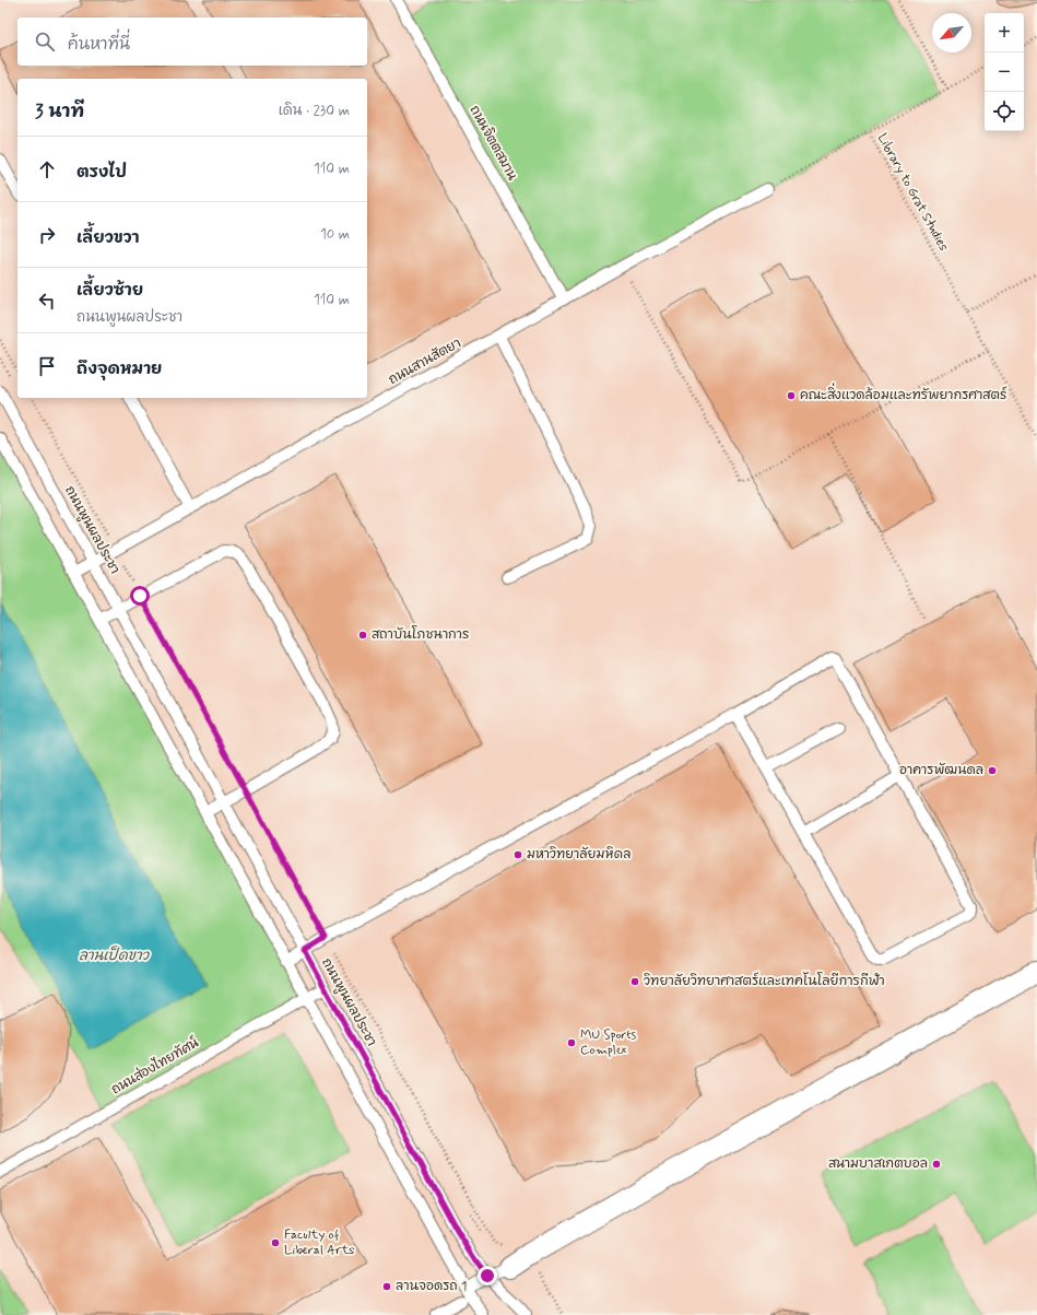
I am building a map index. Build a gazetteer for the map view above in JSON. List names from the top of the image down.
{
  "streets": {
    "lane": [
      "ถนนจิตตสมาน",
      "ถนนสานสัตยา",
      "ถนนพูนผลประชา",
      "ถนนส่องไทยทัศน์"
    ],
    "path": ["Library to Grat Studies"]
  },
  "crossings": [
    ["ถนนจิตตสมาน", "ถนนสานสัตยา"],
    ["ถนนสานสัตยา", "ถนนพูนผลประชา"],
    ["ถนนพูนผลประชา", "ถนนส่องไทยทัศน์"]
  ],
  "water": ["ลานเป็ดขาว"],
  "places": [
    "คณะสิ่งแวดล้อมและทรัพยากรศาสตร์",
    "สถาบันโภชนาการ",
    "อาคารพัฒนดล",
    "มหาวิทยาลัยมหิดล",
    "วิทยาลัยวิทยาศาสตร์และเทคโนโลยีการกีฬา",
    "MU Sports Complex",
    "สนามบาสเกตบอล",
    "Faculty of Liberal Arts",
    "ลานจอดรถ 1"
  ],
  "north": "bottom left",
  "page": {
    "map_buttons": ["+", "−"],
    "search": "ค้นหาที่นี่",
    "heading": ["3 นาที", "เดิน · 230 m"],
    "list": [
      ["ตรงไป", "110 m"],
      ["เลี้ยวขวา", "10 m"],
      ["เลี้ยวซ้าย", "ถนนพูนผลประชา", "110 m"],
      "ถึงจุดหมาย"
    ]
  }
}
